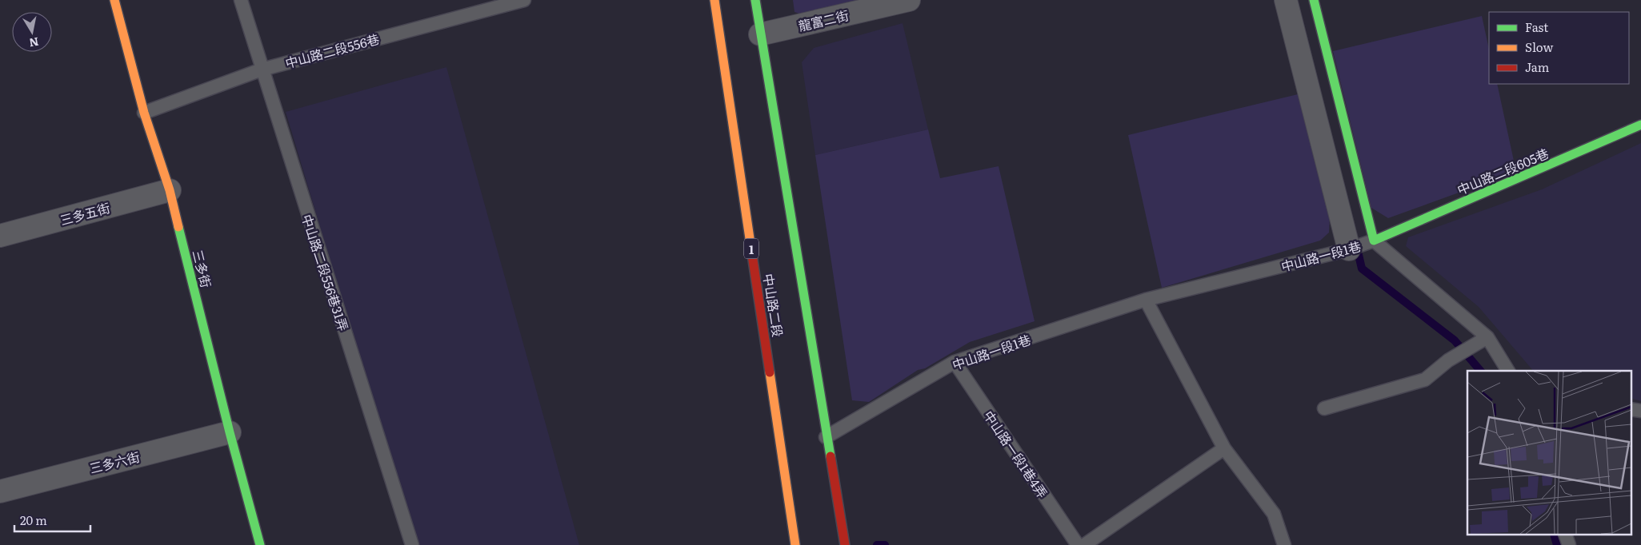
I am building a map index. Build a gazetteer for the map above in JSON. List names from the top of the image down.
{
  "streets": {
    "street": [
      "龍富二街",
      "中山路二段605巷",
      "三多五街",
      "1",
      "三多街",
      "中山路二段",
      "三多六街"
    ],
    "lane": [
      "中山路二段556巷",
      "中山路一段1巷",
      "中山路二段556巷31弄",
      "中山路一段1巷4弄"
    ]
  },
  "crossings": [
    ["中山路二段556巷", "三多街"],
    ["中山路二段556巷", "中山路二段556巷31弄"],
    ["中山路二段605巷", "中山路一段1巷"],
    ["三多五街", "三多街"],
    ["中山路一段1巷", "中山路一段1巷4弄"],
    ["三多街", "三多六街"]
  ],
  "legend": ["Fast", "Slow", "Jam"],
  "scale_bar": "20 m",
  "north": "bottom"
}
